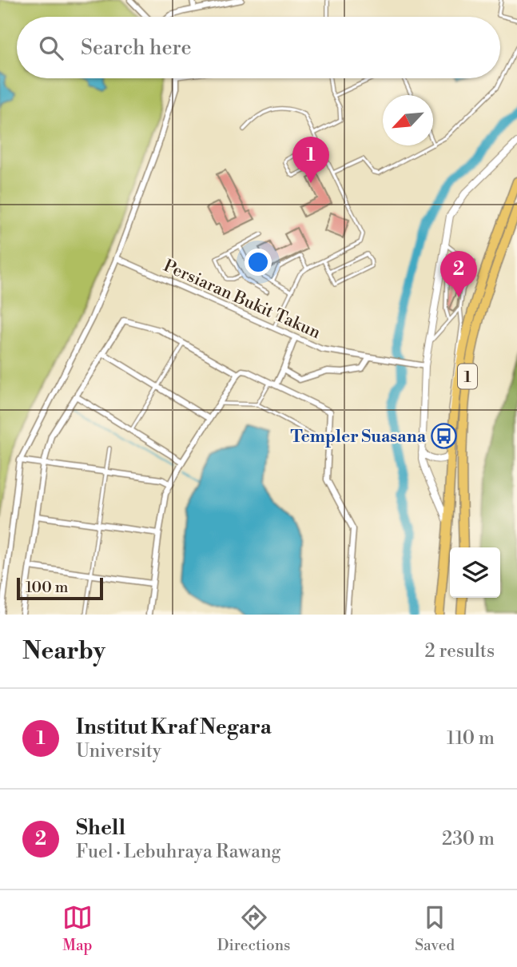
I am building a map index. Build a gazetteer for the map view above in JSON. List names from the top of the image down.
{
  "streets": {
    "highway": ["1"],
    "street": ["Persiaran Bukit Takun"]
  },
  "places": {
    "bus stop": ["Templer Suasana"]
  },
  "scale_bar": "100 m",
  "north": "bottom left",
  "page": {
    "search": "Search here",
    "pins": ["1", "2"],
    "scale": "100 m",
    "heading": ["Nearby", "2 results"],
    "list": [
      {
        "mark": "1",
        "name": "Institut Kraf Negara",
        "note": "University",
        "value": "110 m"
      },
      {
        "mark": "2",
        "name": "Shell",
        "note": "Fuel · Lebuhraya Rawang",
        "value": "230 m"
      }
    ],
    "nav": ["Map", "Directions", "Saved"]
  }
}
